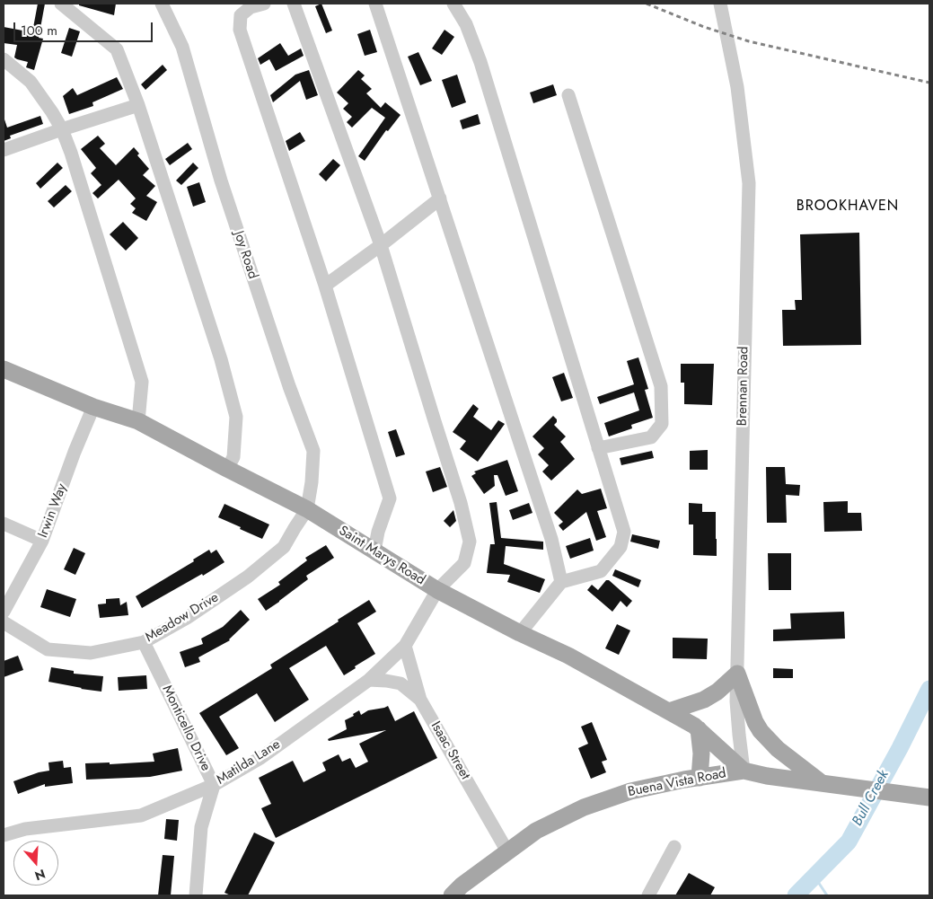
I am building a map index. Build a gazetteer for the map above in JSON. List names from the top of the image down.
{
  "streets": {
    "main road": ["Saint Marys Road", "Buena Vista Road"],
    "street": [
      "Joy Road",
      "Brennan Road",
      "Irwin Way",
      "Meadow Drive",
      "Monticello Drive",
      "Isaac Street",
      "Matilda Lane"
    ]
  },
  "crossings": [
    ["Joy Road", "Saint Marys Road"],
    ["Joy Road", "Meadow Drive"],
    ["Brennan Road", "Saint Marys Road"],
    ["Brennan Road", "Buena Vista Road"],
    ["Irwin Way", "Saint Marys Road"],
    ["Saint Marys Road", "Meadow Drive"],
    ["Saint Marys Road", "Matilda Lane"],
    ["Saint Marys Road", "Buena Vista Road"],
    ["Meadow Drive", "Monticello Drive"],
    ["Monticello Drive", "Matilda Lane"],
    ["Isaac Street", "Matilda Lane"],
    ["Isaac Street", "Buena Vista Road"]
  ],
  "districts": ["BROOKHAVEN"],
  "water": ["Bull Creek"],
  "scale_bar": "100 m",
  "north": "bottom"
}
